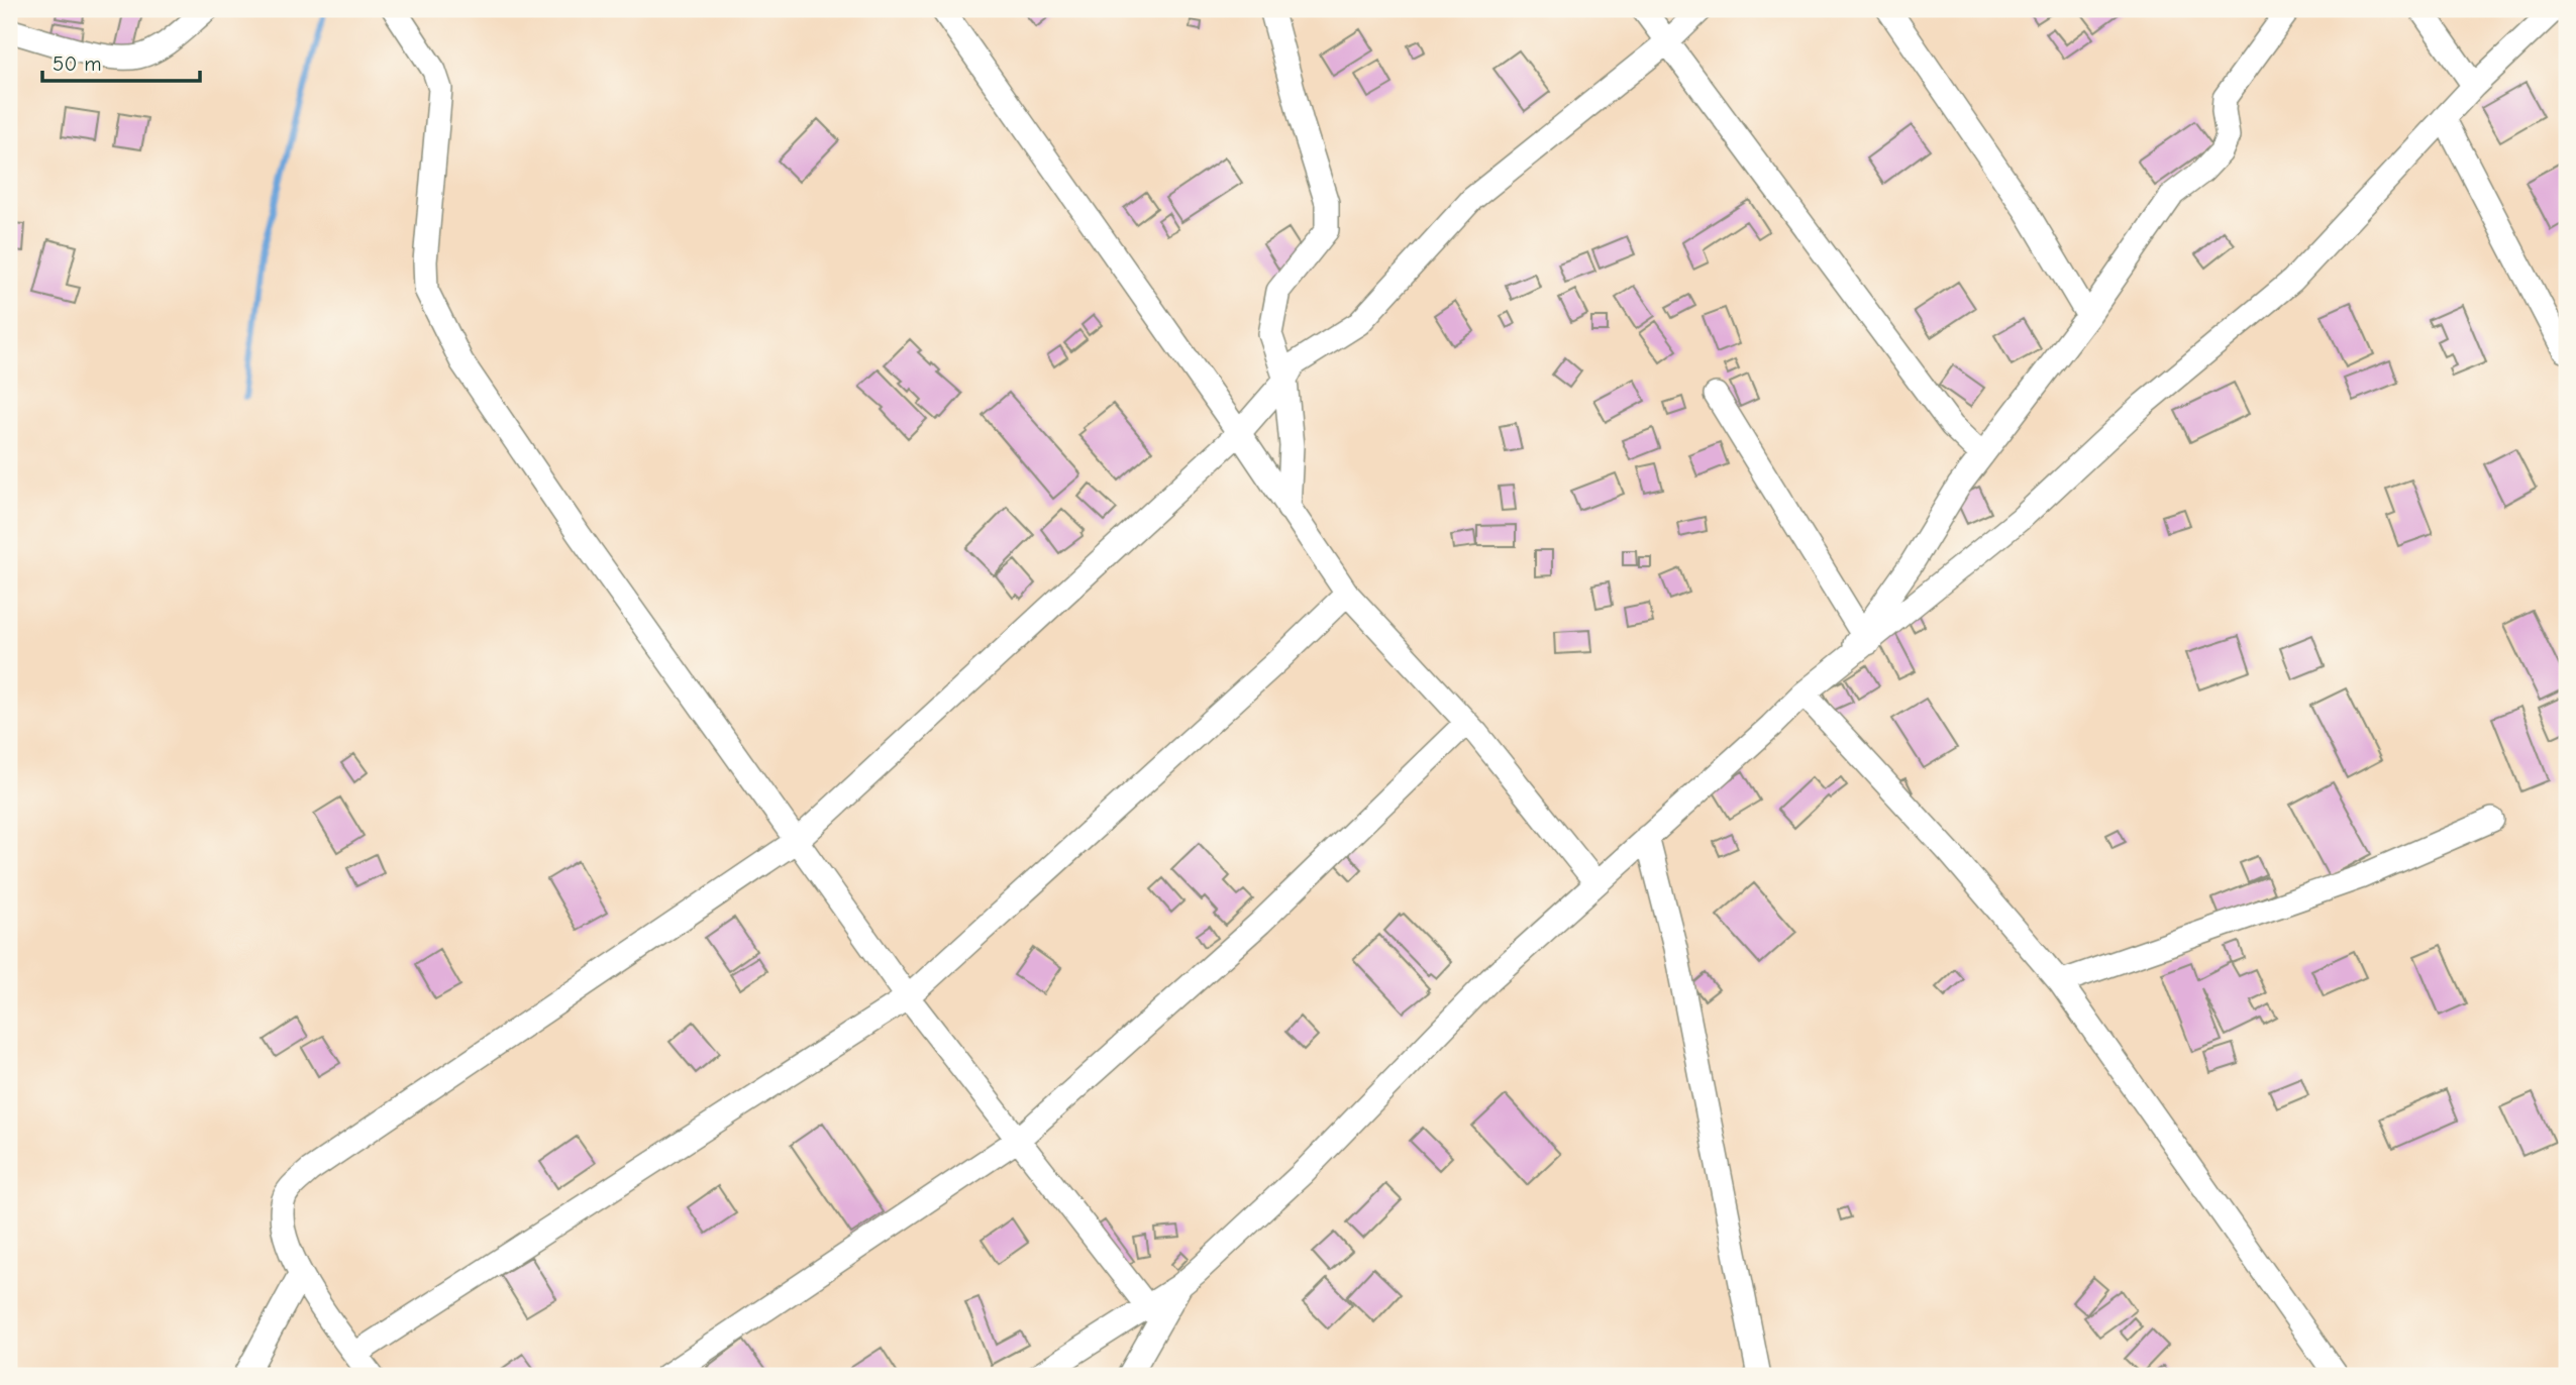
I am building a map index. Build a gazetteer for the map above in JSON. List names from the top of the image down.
{
  "scale_bar": "50 m"
}
